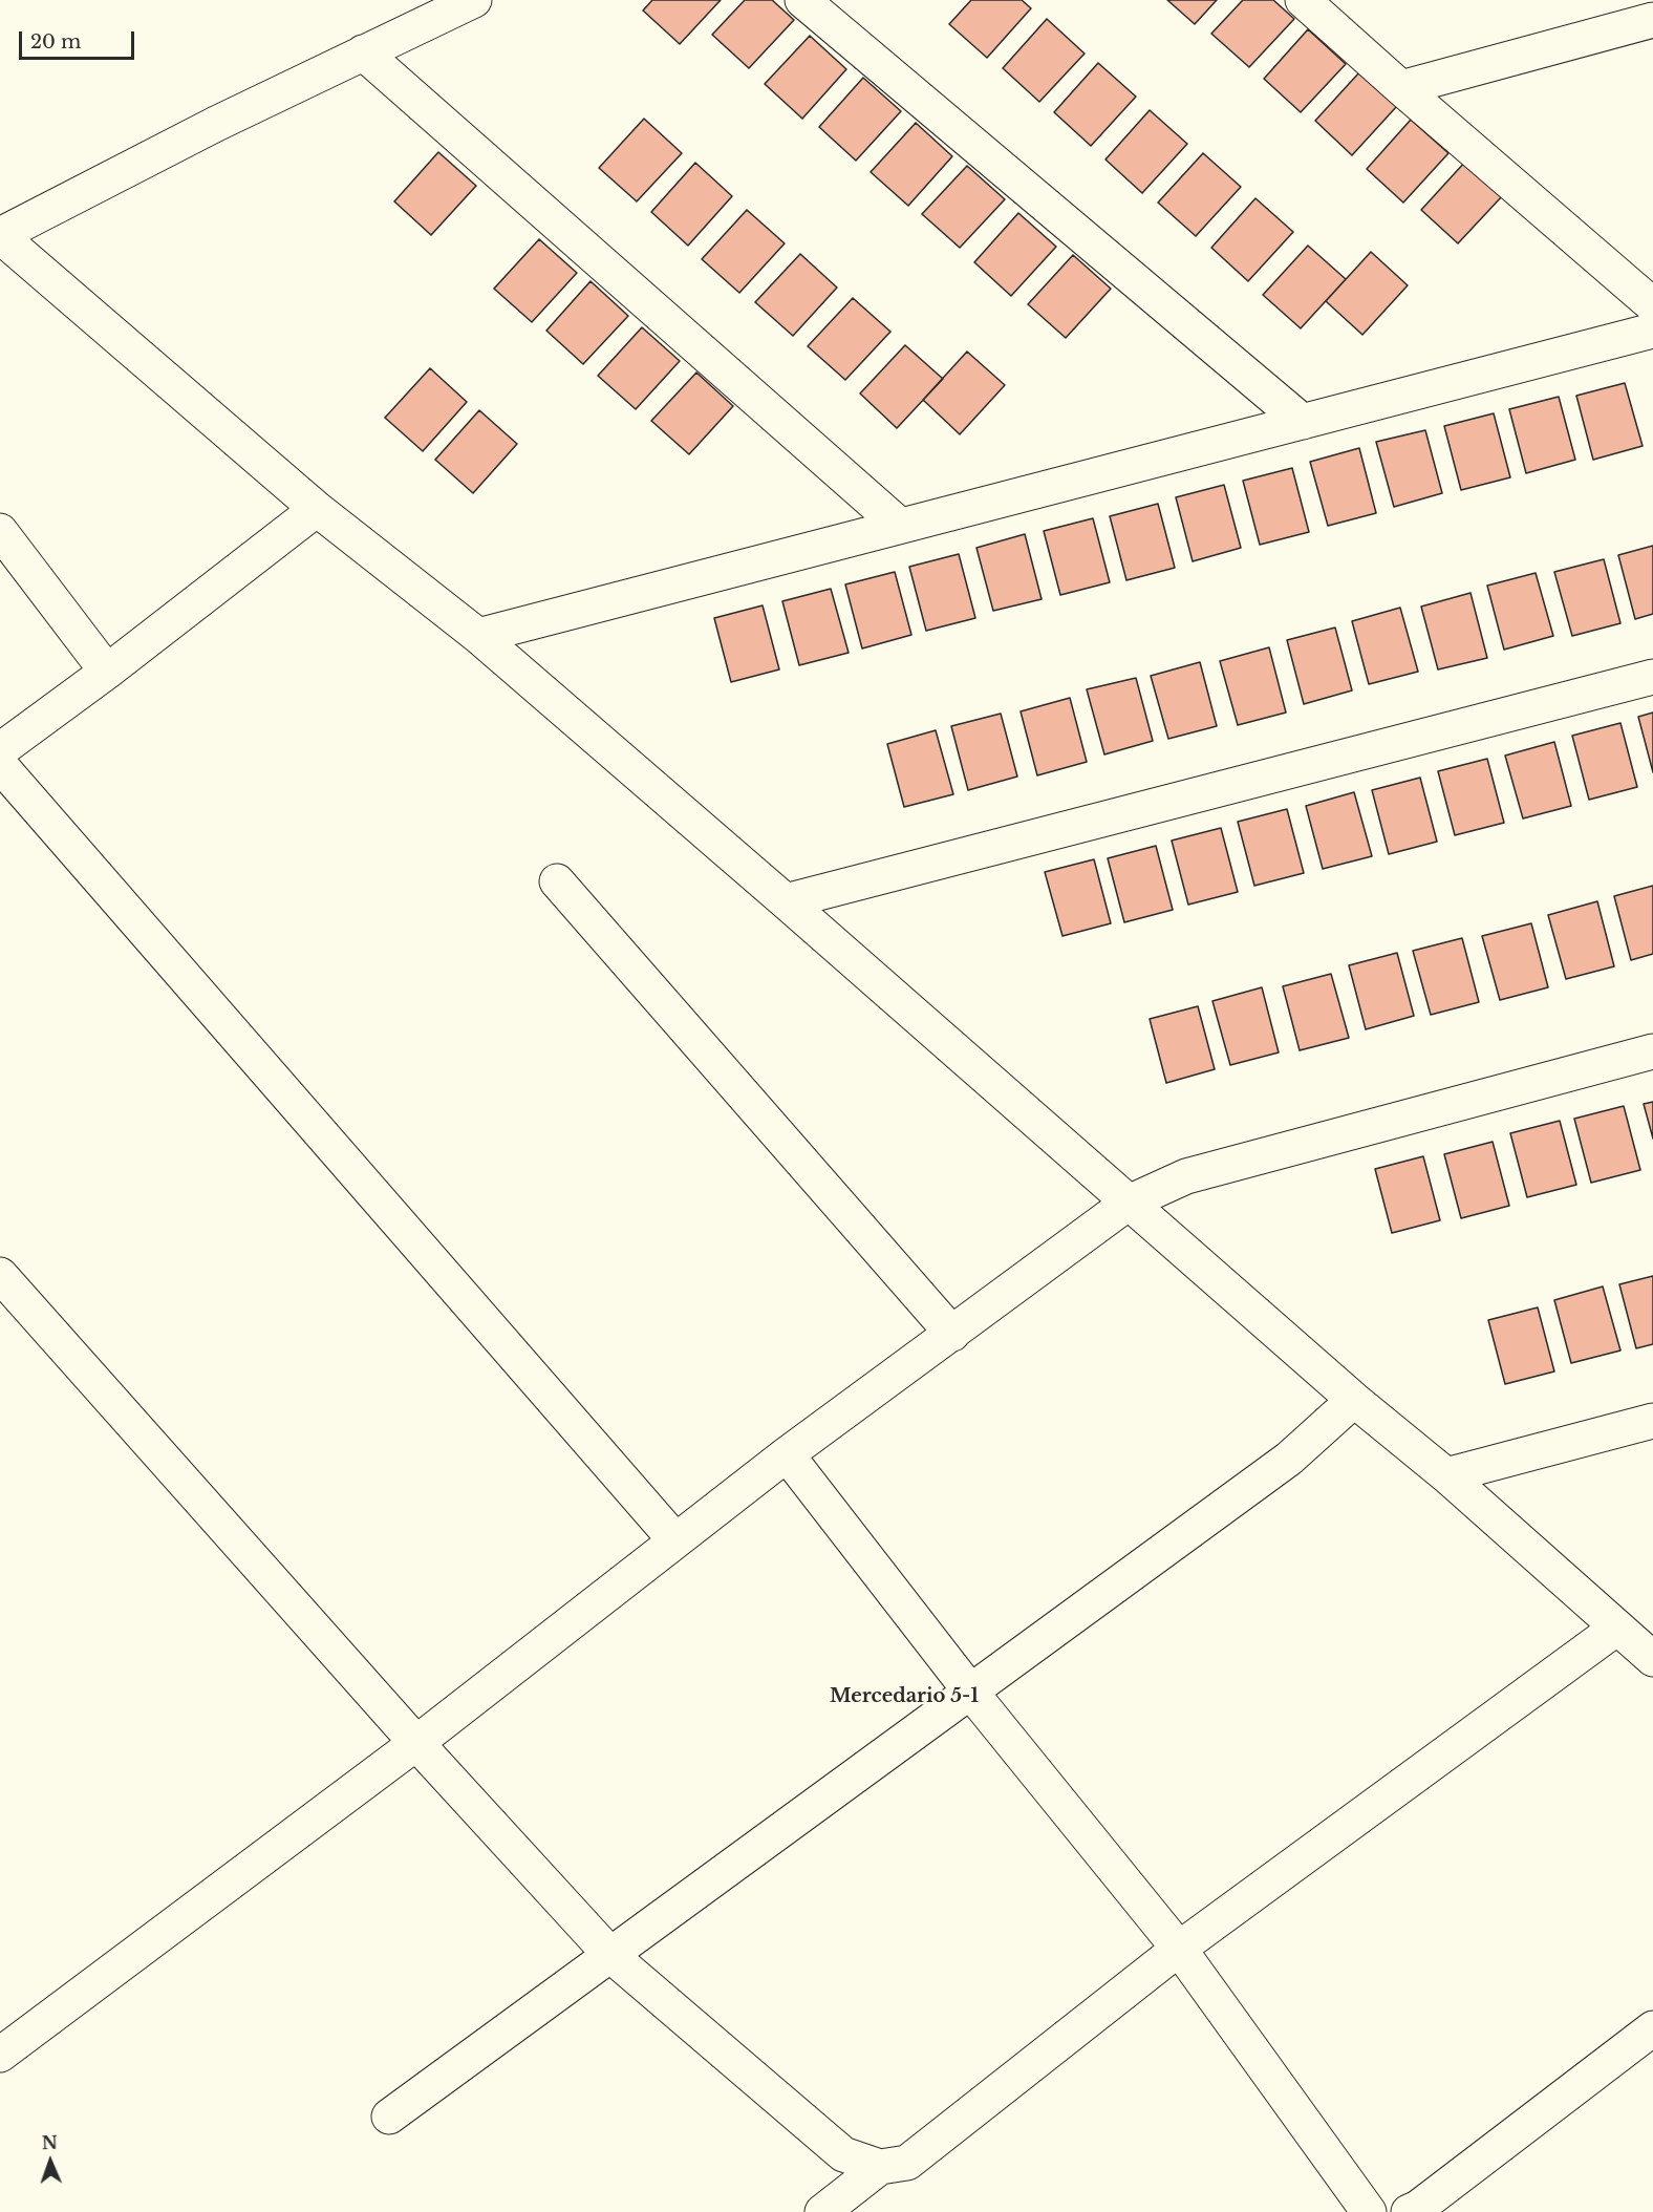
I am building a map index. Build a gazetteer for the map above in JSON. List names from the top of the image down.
{
  "districts": ["Mercedario 5-1"],
  "scale_bar": "20 m",
  "north": "top"
}
